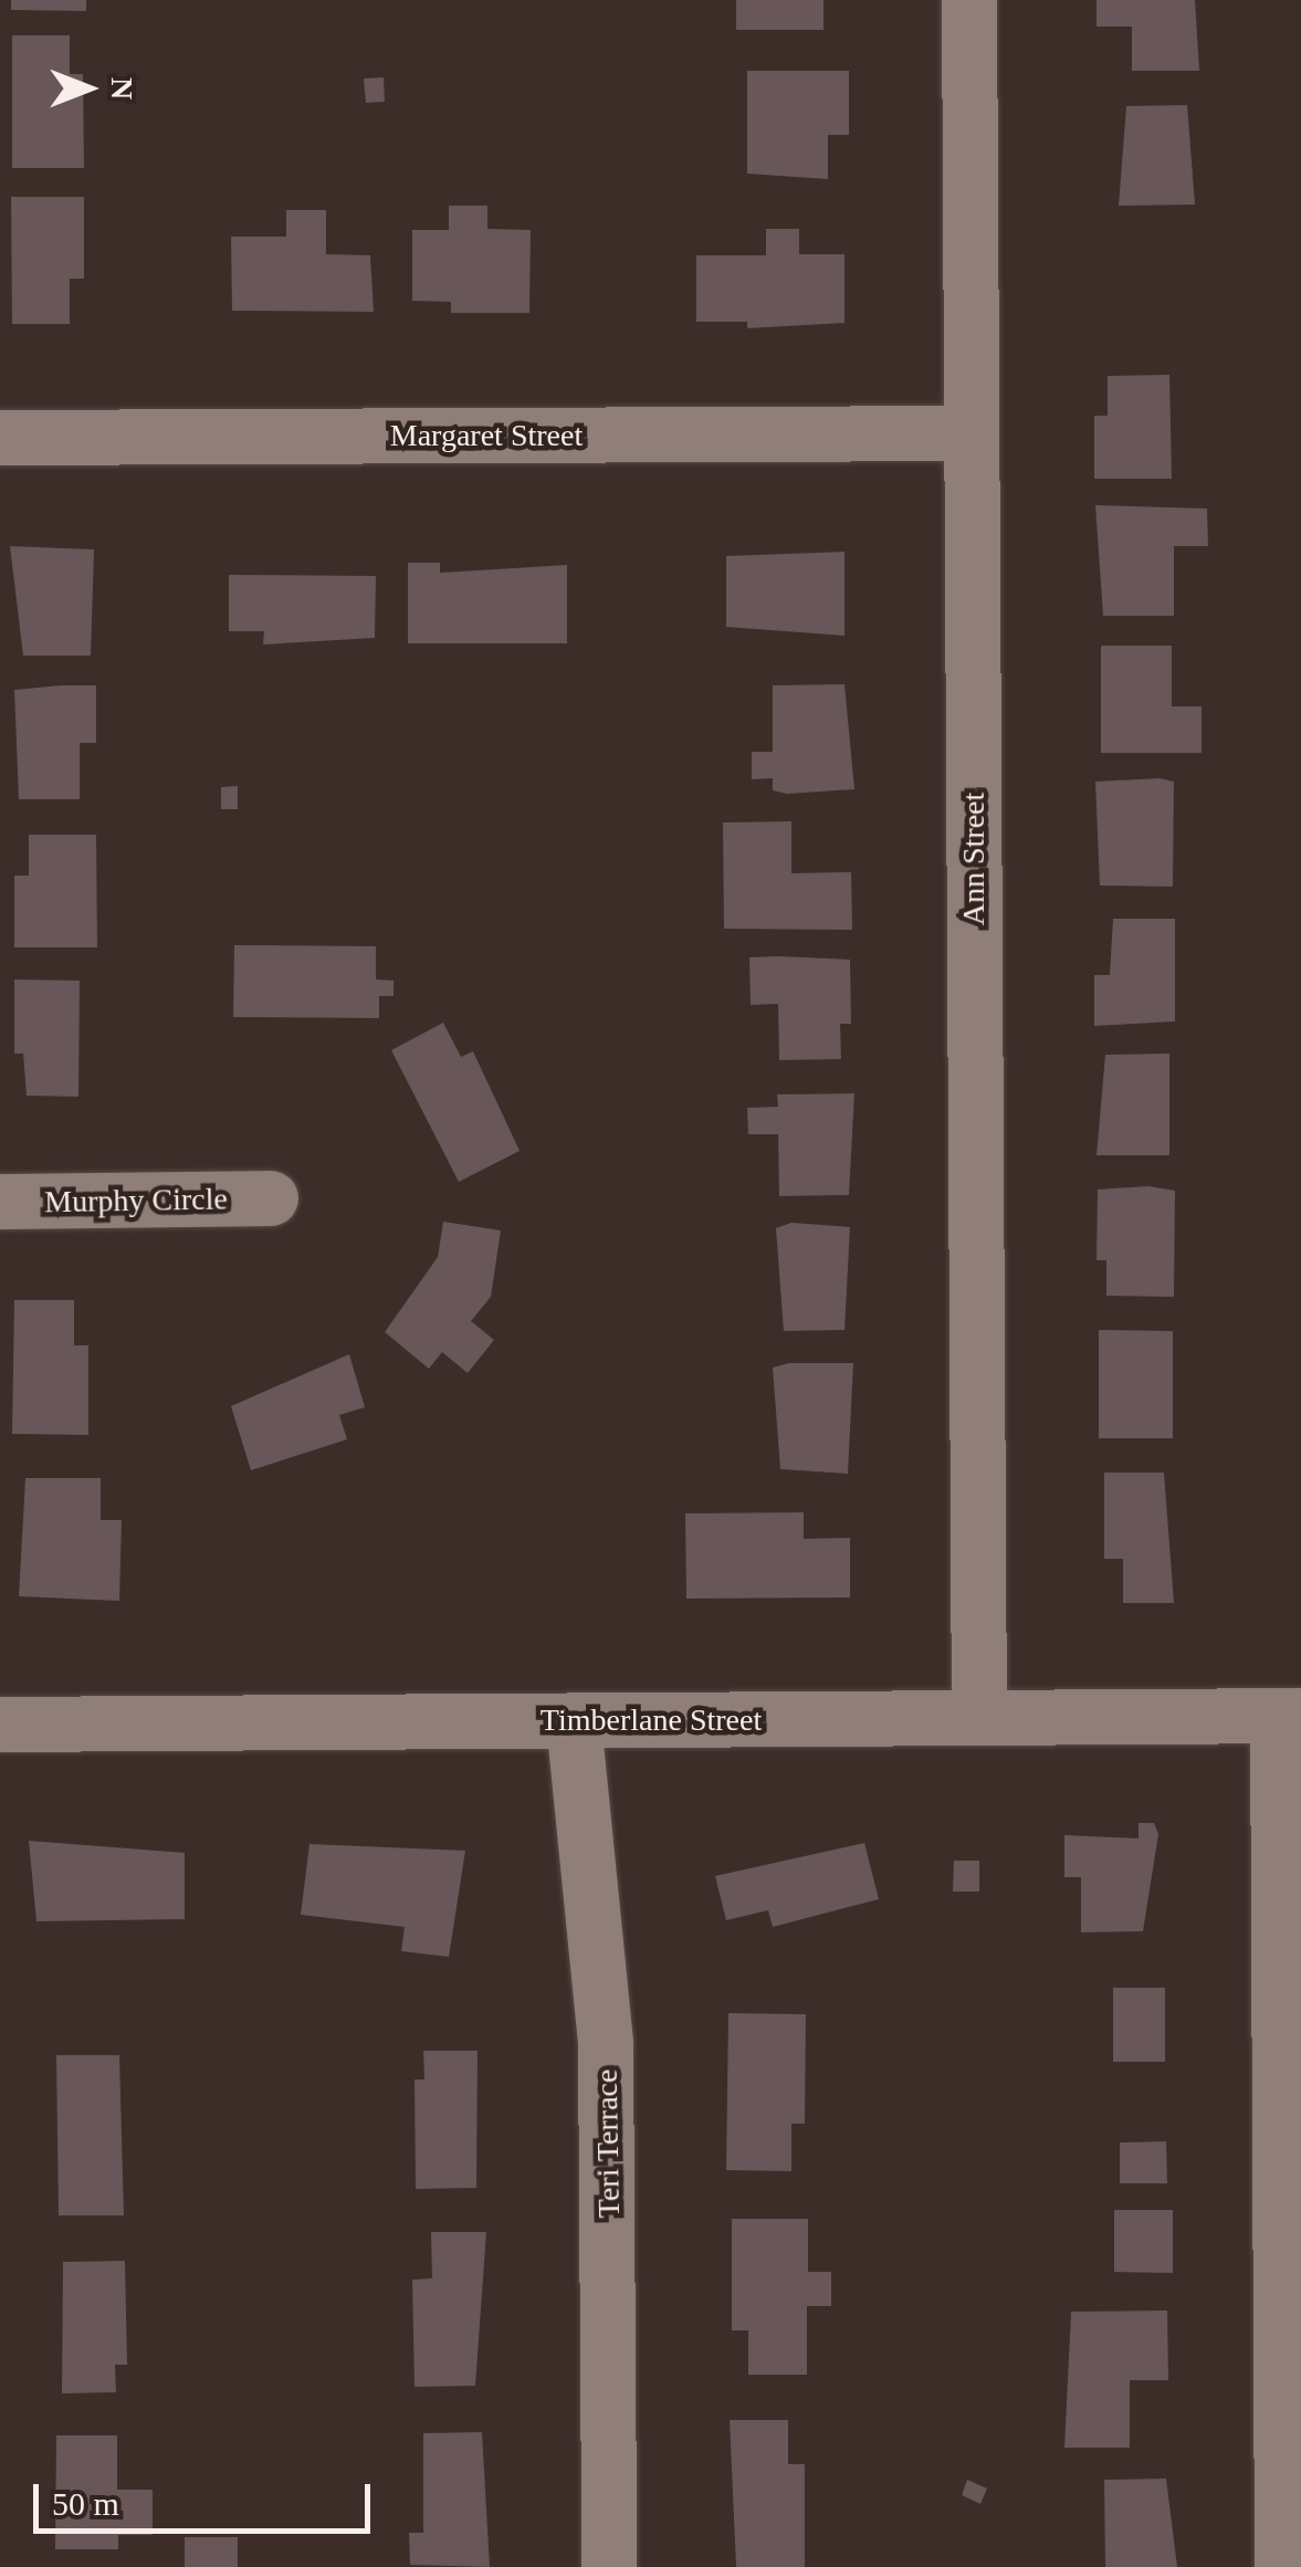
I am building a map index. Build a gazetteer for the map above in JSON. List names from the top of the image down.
{
  "streets": {
    "street": [
      "Margaret Street",
      "Ann Street",
      "Murphy Circle",
      "Timberlane Street",
      "Teri Terrace"
    ]
  },
  "crossings": [
    ["Margaret Street", "Ann Street"],
    ["Ann Street", "Timberlane Street"],
    ["Timberlane Street", "Teri Terrace"]
  ],
  "scale_bar": "50 m",
  "north": "right"
}
